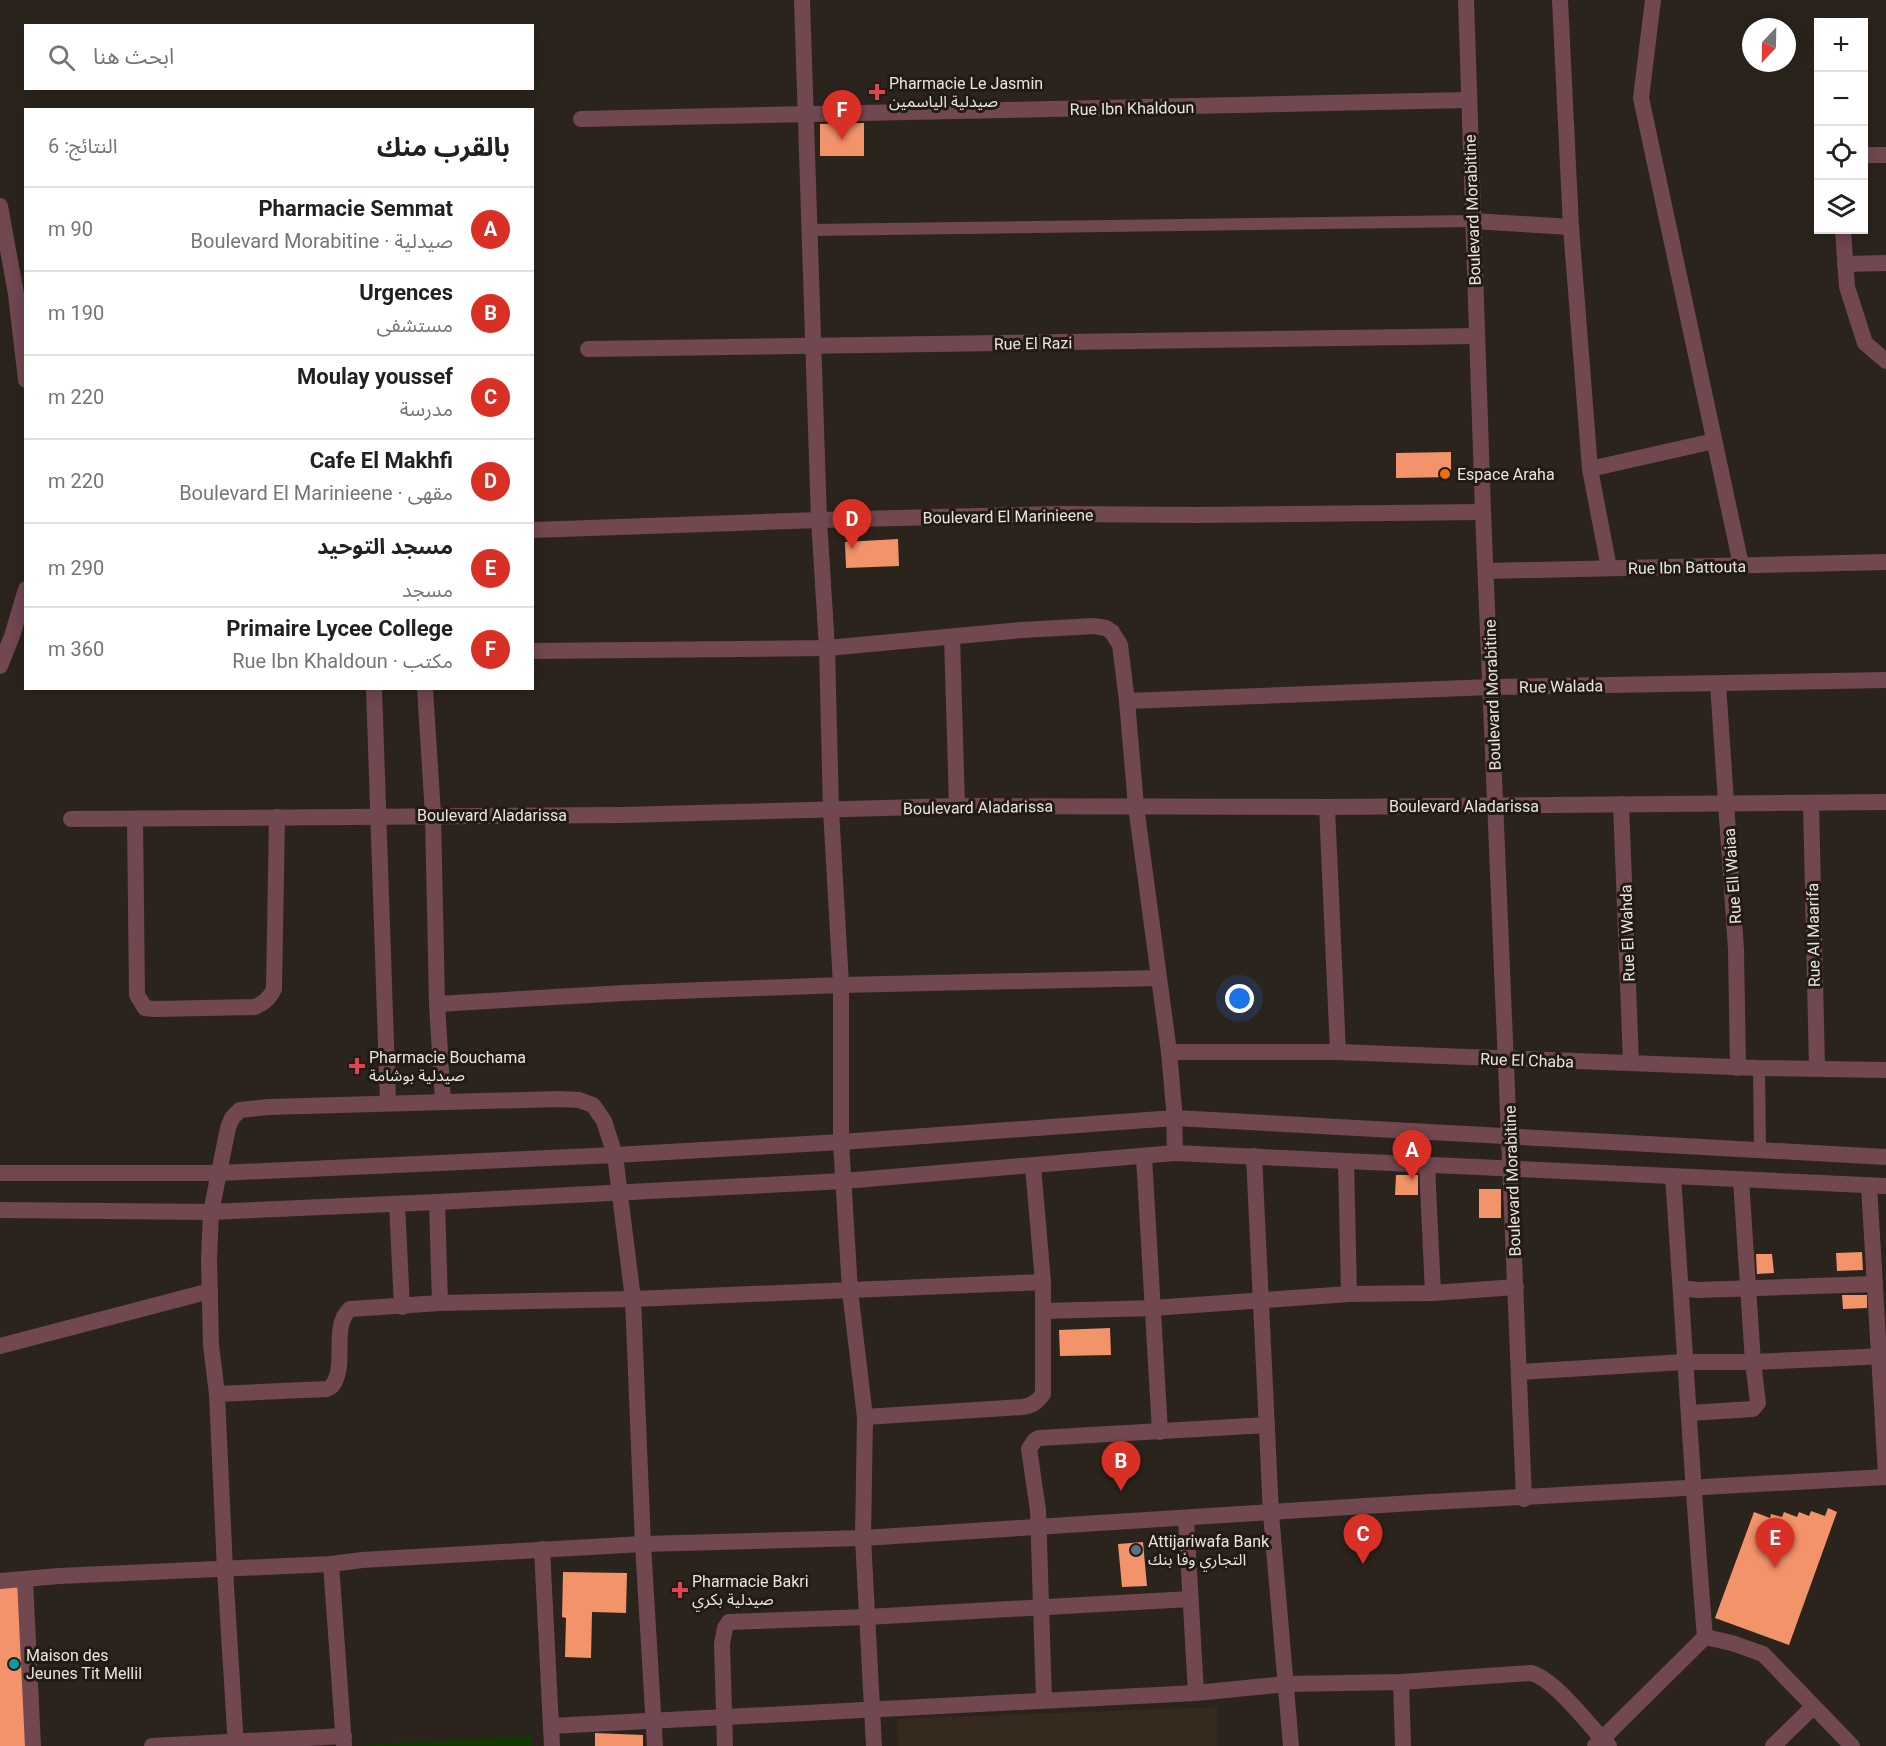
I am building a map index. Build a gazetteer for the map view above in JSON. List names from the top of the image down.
{
  "streets": {
    "street": [
      "Rue Ibn Khaldoun",
      "Boulevard Morabitine",
      "Rue El Razi",
      "Boulevard El Marinieene",
      "Rue Ibn Battouta",
      "Rue Walada",
      "Boulevard Aladarissa",
      "Rue Ell Waiaa",
      "Rue El Wahda",
      "Rue Al Maarifa",
      "Rue El Chaba"
    ]
  },
  "crossings": [
    ["Rue Ibn Khaldoun", "Boulevard Morabitine"],
    ["Boulevard Morabitine", "Rue El Razi"],
    ["Boulevard Morabitine", "Boulevard El Marinieene"],
    ["Boulevard Morabitine", "Rue Ibn Battouta"],
    ["Boulevard Morabitine", "Rue Walada"],
    ["Boulevard Morabitine", "Boulevard Aladarissa"],
    ["Boulevard Morabitine", "Rue El Chaba"],
    ["Rue Walada", "Rue Ell Waiaa"],
    ["Boulevard Aladarissa", "Rue Ell Waiaa"],
    ["Boulevard Aladarissa", "Rue El Wahda"],
    ["Boulevard Aladarissa", "Rue Al Maarifa"],
    ["Rue Ell Waiaa", "Rue El Chaba"],
    ["Rue El Wahda", "Rue El Chaba"],
    ["Rue Al Maarifa", "Rue El Chaba"]
  ],
  "places": {
    "health": ["Pharmacie Le Jasmin صيدلية الياسمين", "Pharmacie Bouchama صيدلية بوشامة", "Pharmacie Bakri صيدلية بكري"],
    "other": ["Espace Araha", "Attijariwafa Bank التجاري وفا بنك", "Maison des Jeunes Tit Mellil"]
  },
  "north": "bottom",
  "page": {
    "map_buttons": ["+", "−"],
    "search": "ابحث هنا",
    "pins": [
      "F",
      "D",
      "A",
      "B",
      "C",
      "E"
    ],
    "heading": ["بالقرب منك", "النتائج: 6"],
    "list": [
      {
        "mark": "A",
        "name": "Pharmacie Semmat",
        "note": "صيدلية · Boulevard Morabitine",
        "value": "90 m"
      },
      {
        "mark": "B",
        "name": "Urgences",
        "note": "مستشفى",
        "value": "190 m"
      },
      {
        "mark": "C",
        "name": "Moulay youssef",
        "note": "مدرسة",
        "value": "220 m"
      },
      {
        "mark": "D",
        "name": "Cafe El Makhfi",
        "note": "مقهى · Boulevard El Marinieene",
        "value": "220 m"
      },
      {
        "mark": "E",
        "name": "مسجد التوحيد",
        "note": "مسجد",
        "value": "290 m"
      },
      {
        "mark": "F",
        "name": "Primaire Lycee College",
        "note": "مكتب · Rue Ibn Khaldoun",
        "value": "360 m"
      }
    ]
  }
}
